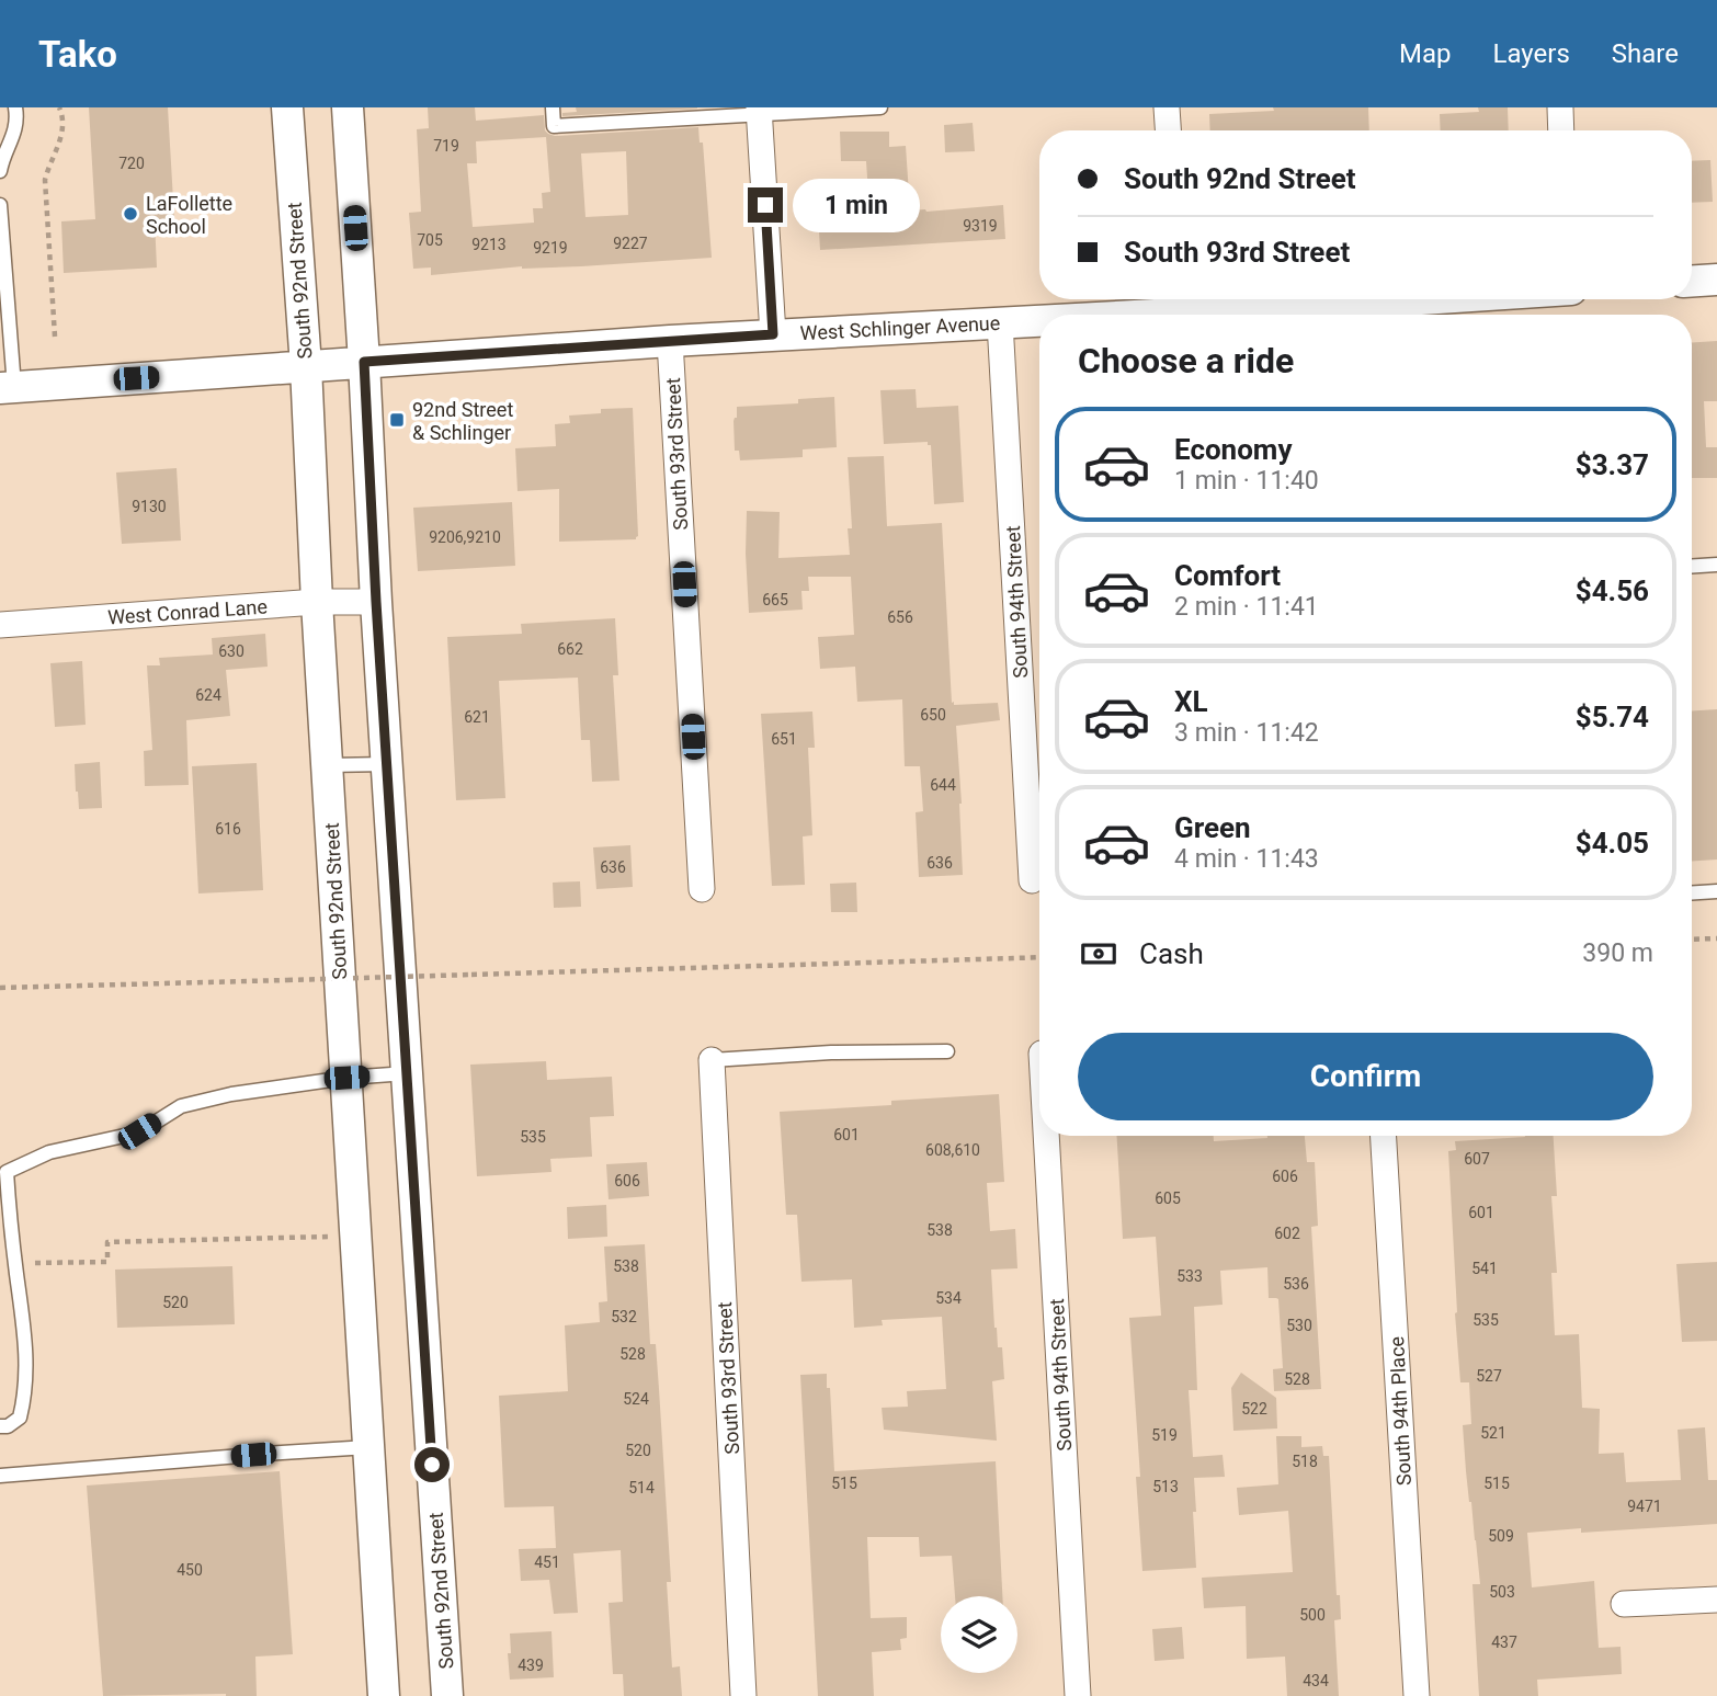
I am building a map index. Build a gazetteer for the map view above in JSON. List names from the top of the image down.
{
  "streets": {
    "street": [
      "South 92nd Street",
      "West Schlinger Avenue",
      "South 93rd Street",
      "South 94th Street",
      "West Conrad Lane",
      "South 94th Place"
    ]
  },
  "crossings": [
    ["South 92nd Street", "West Schlinger Avenue"],
    ["South 92nd Street", "West Conrad Lane"],
    ["West Schlinger Avenue", "South 93rd Street"],
    ["West Schlinger Avenue", "South 94th Street"]
  ],
  "places": {
    "other": ["LaFollette School"],
    "transit": ["92nd Street & Schlinger"]
  },
  "house_numbers": [
    "719",
    "720",
    "9319",
    "705",
    "9227",
    "9213",
    "9219",
    "9130",
    "9206,9210",
    "665",
    "656",
    "662",
    "630",
    "624",
    "650",
    "621",
    "651",
    "644",
    "616",
    "636",
    "636",
    "601",
    "535",
    "608,610",
    "607",
    "606",
    "606",
    "605",
    "601",
    "538",
    "602",
    "538",
    "541",
    "533",
    "536",
    "534",
    "520",
    "532",
    "535",
    "530",
    "528",
    "527",
    "528",
    "524",
    "522",
    "521",
    "519",
    "520",
    "518",
    "515",
    "515",
    "513",
    "514",
    "9471",
    "509",
    "451",
    "450",
    "503",
    "500",
    "437",
    "439",
    "434"
  ],
  "page": {
    "header": "Tako",
    "nav": ["Map", "Layers", "Share"],
    "banner": ["South 92nd Street", "South 93rd Street"],
    "bubble": "1 min",
    "heading": "Choose a ride",
    "list": [
      {
        "name": "Economy",
        "note": "1 min · 11:40",
        "value": "$3.37"
      },
      {
        "name": "Comfort",
        "note": "2 min · 11:41",
        "value": "$4.56"
      },
      {
        "name": "XL",
        "note": "3 min · 11:42",
        "value": "$5.74"
      },
      {
        "name": "Green",
        "note": "4 min · 11:43",
        "value": "$4.05"
      }
    ],
    "pay": ["Cash", "390 m"],
    "buttons": "Confirm"
  }
}
